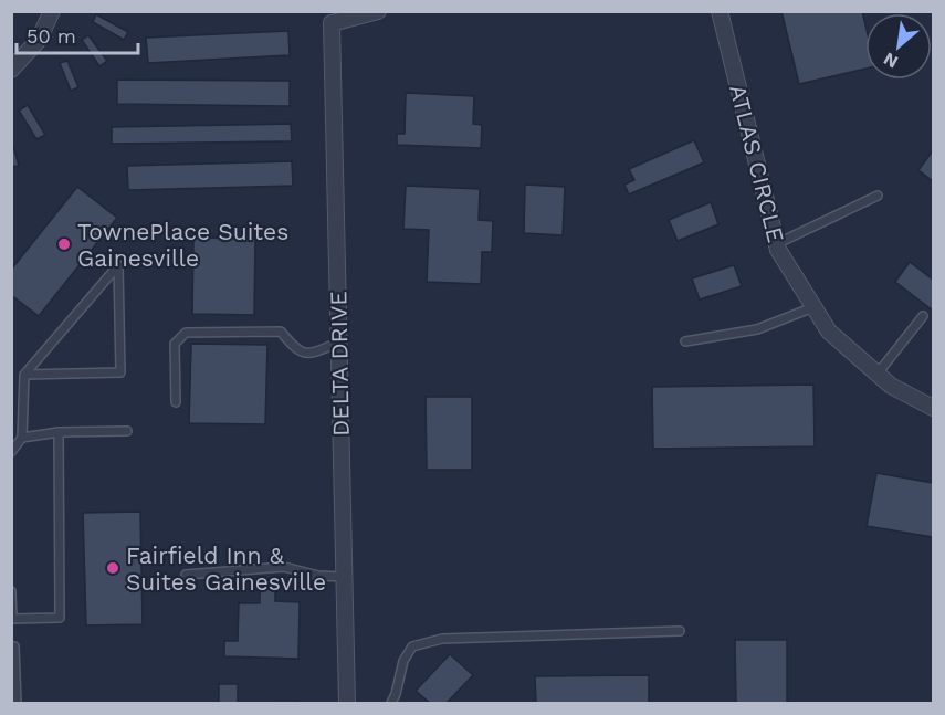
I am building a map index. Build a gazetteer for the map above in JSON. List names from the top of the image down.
{
  "streets": {
    "street": ["ATLAS CIRCLE", "DELTA DRIVE"]
  },
  "places": ["TownePlace Suites Gainesville", "Fairfield Inn & Suites Gainesville"],
  "scale_bar": "50 m",
  "north": "bottom left"
}
